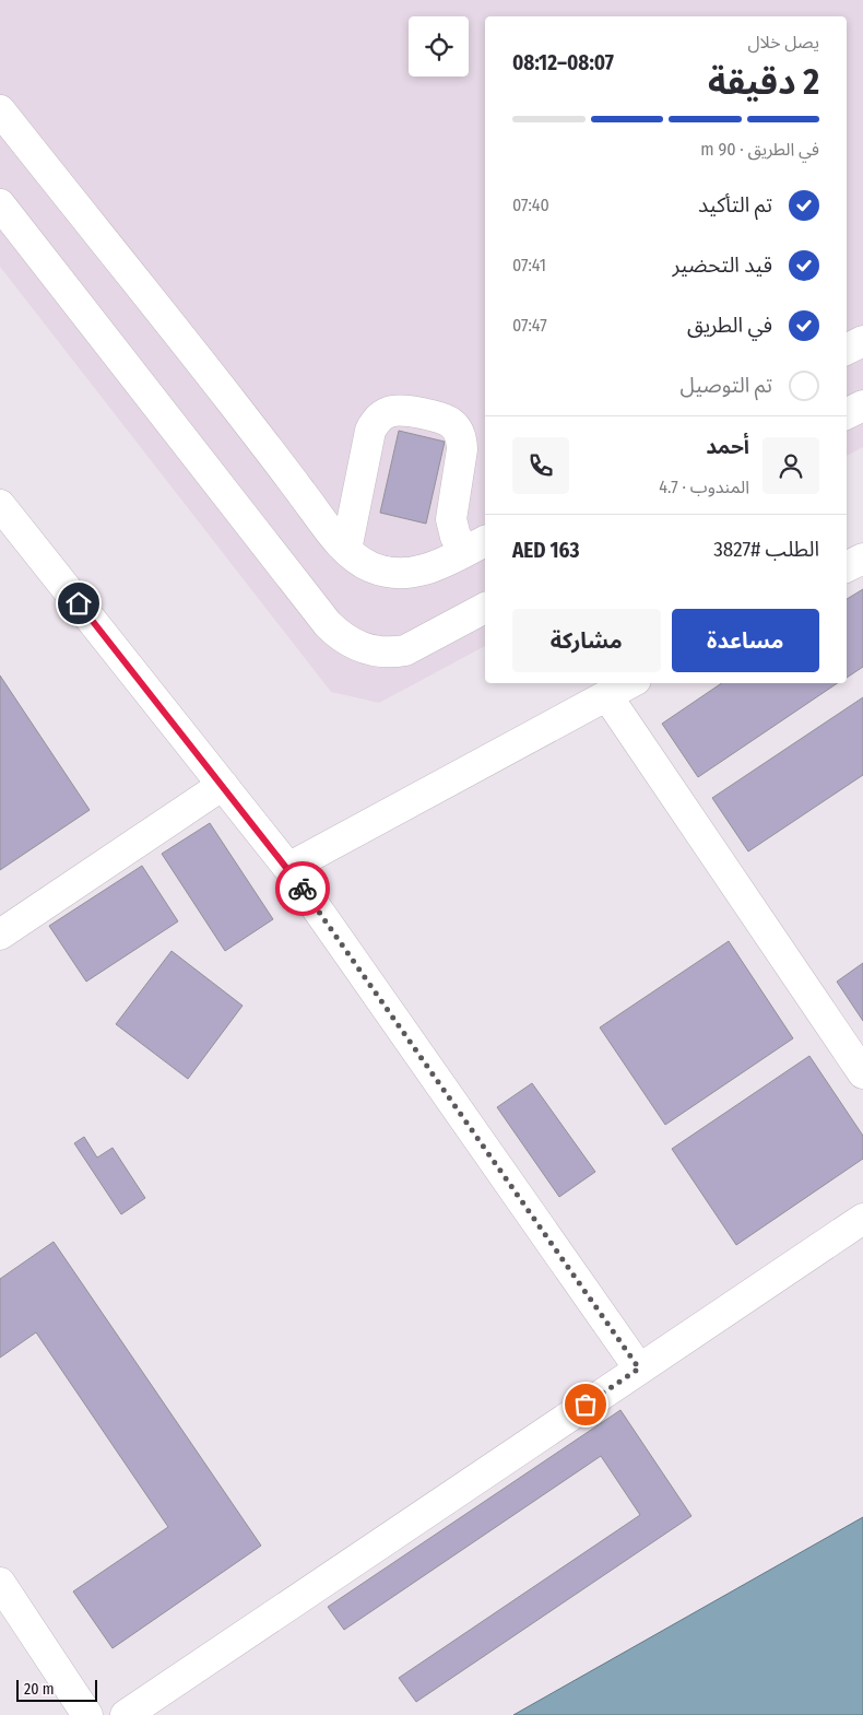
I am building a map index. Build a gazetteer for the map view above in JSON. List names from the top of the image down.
{
  "scale_bar": "20 m",
  "page": {
    "heading": ["2 دقيقة", "يصل خلال", "08:07–08:12"],
    "panel": [
      "أحمد",
      "المندوب · 4.7",
      "الطلب #3827",
      "AED 163"
    ],
    "bar": "في الطريق · 90 m",
    "list": [
      ["تم التأكيد", "07:40"],
      ["قيد التحضير", "07:41"],
      ["في الطريق", "07:47"],
      "تم التوصيل"
    ],
    "buttons": ["مساعدة", "مشاركة"],
    "scale": "20 m"
  }
}
